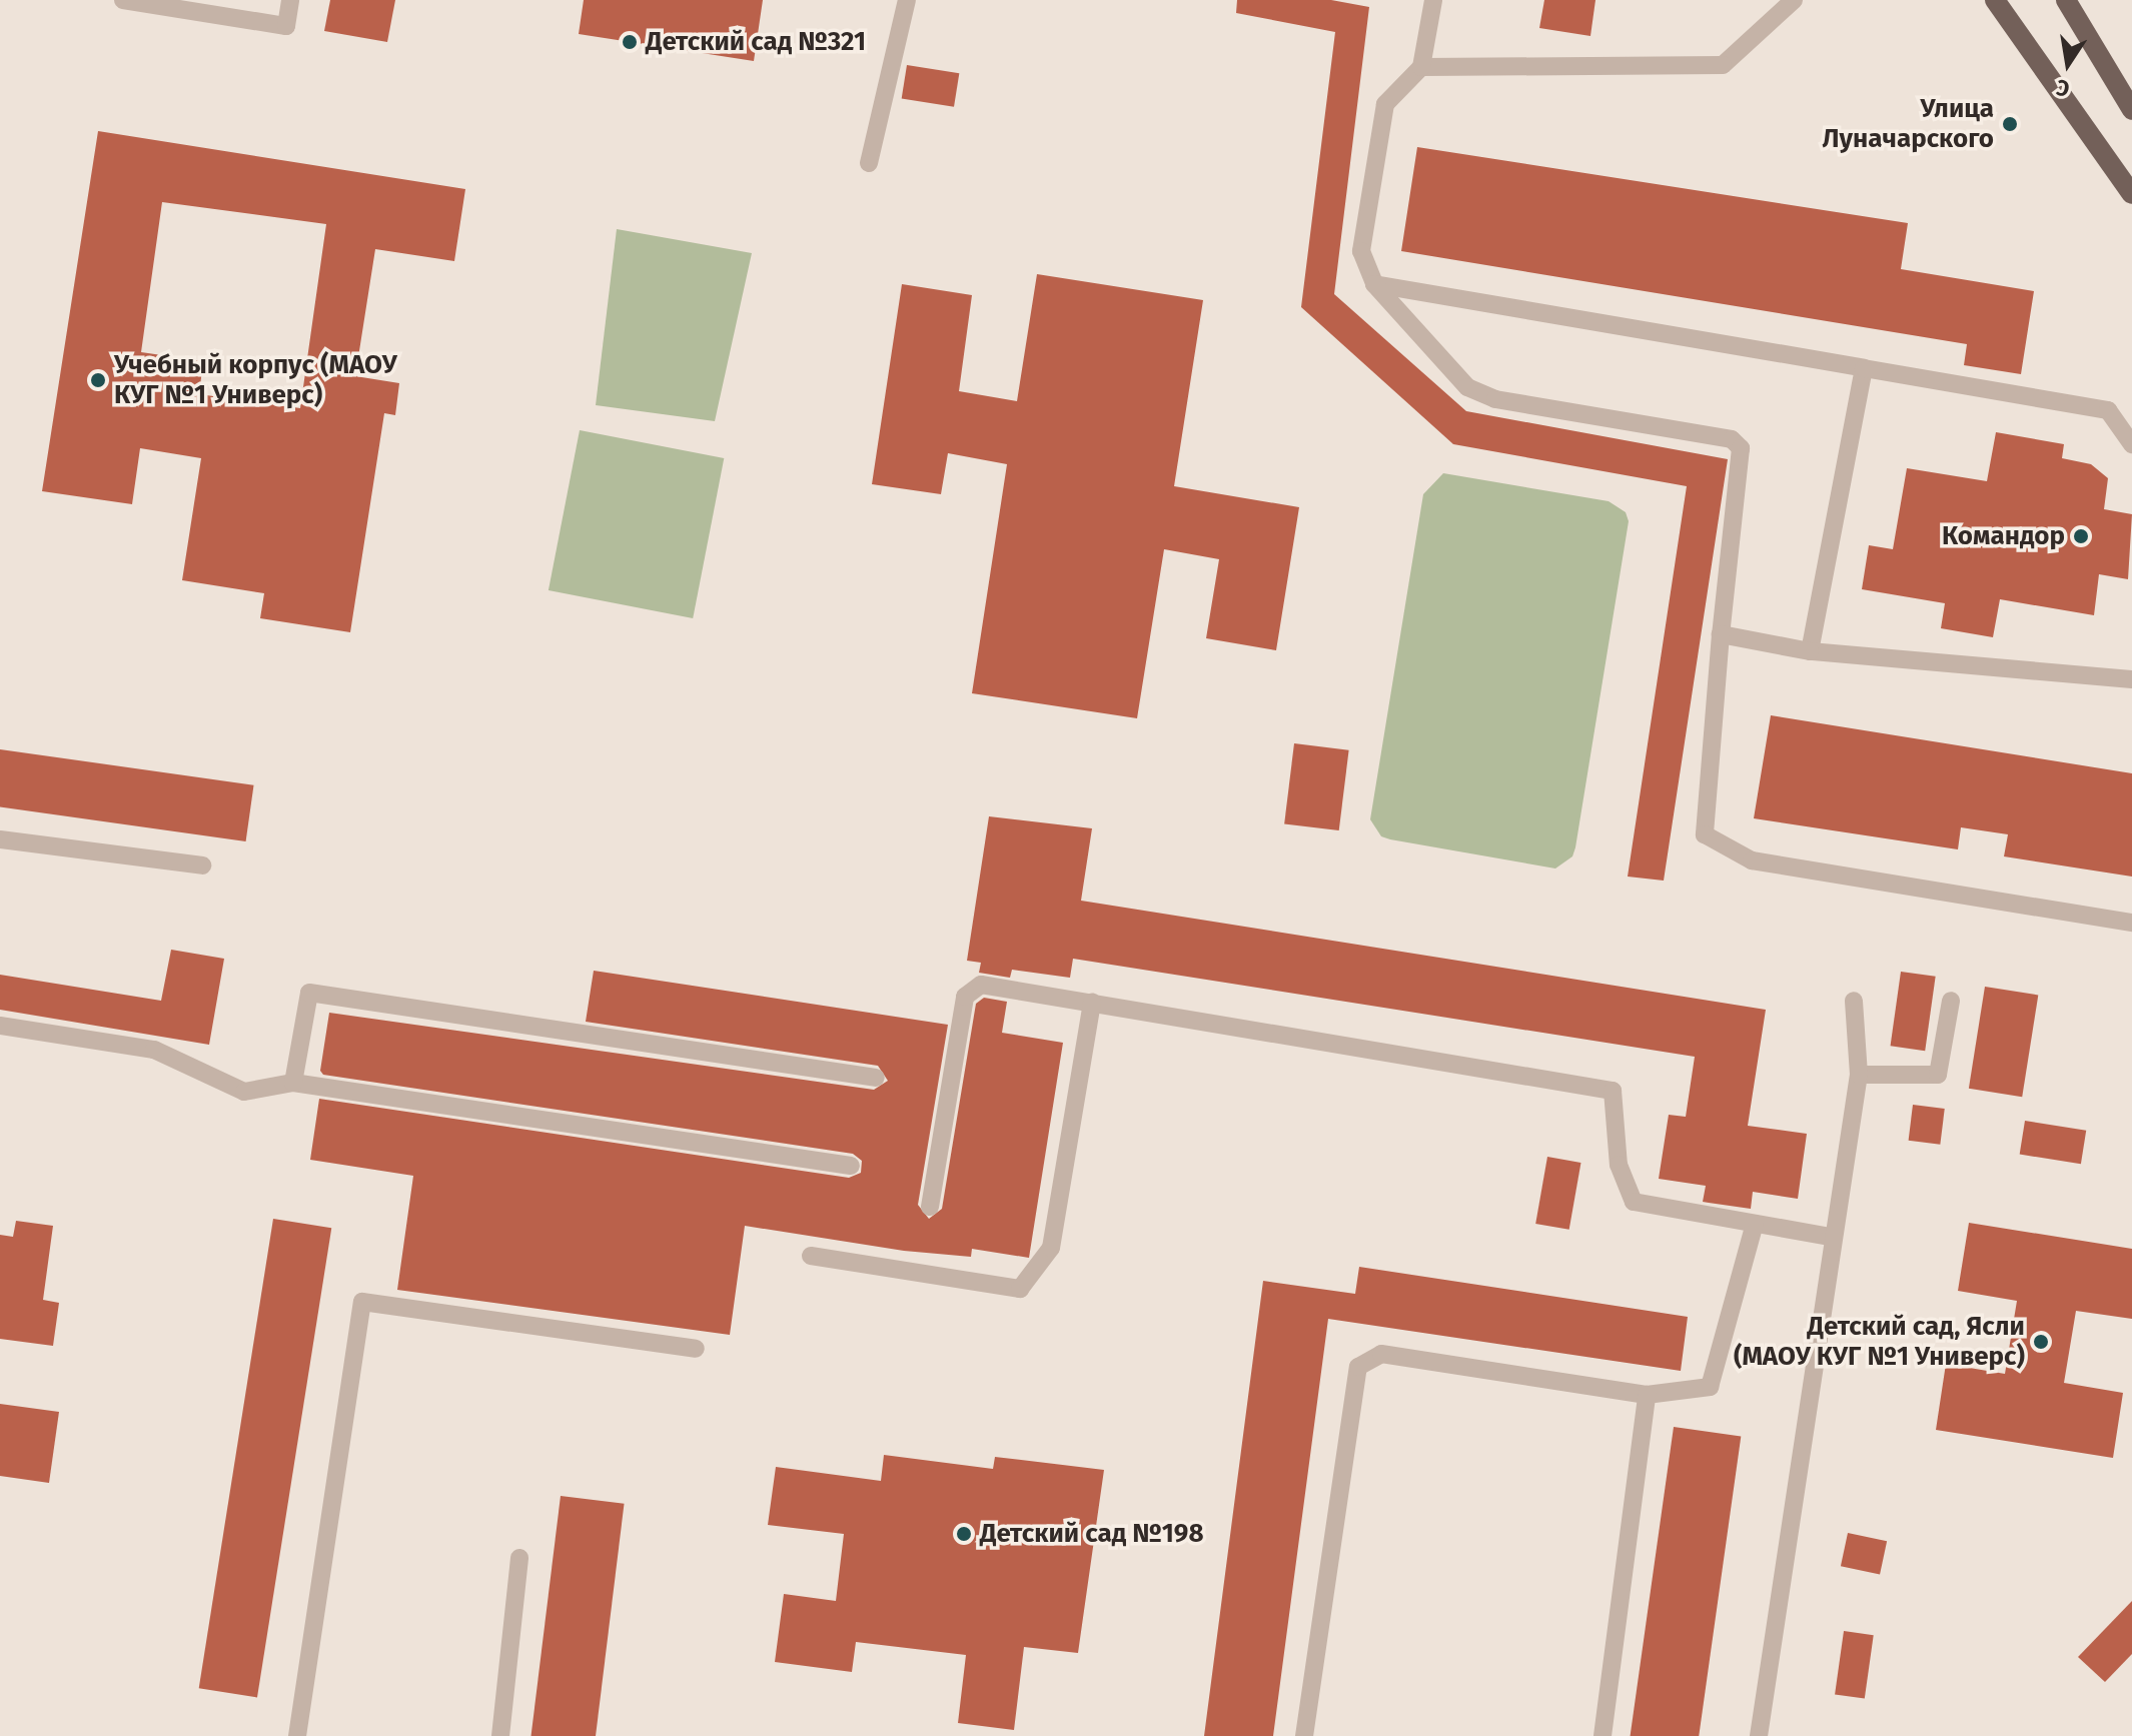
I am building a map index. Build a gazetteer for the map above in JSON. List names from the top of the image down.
{
  "places": [
    "Детский сад №321",
    "Улица Луначарского",
    "Учебный корпус (МАОУ КУГ №1 Универс)",
    "Командор",
    "Детский сад, Ясли (МАОУ КУГ №1 Универс)",
    "Детский сад №198"
  ],
  "north": "bottom"
}
